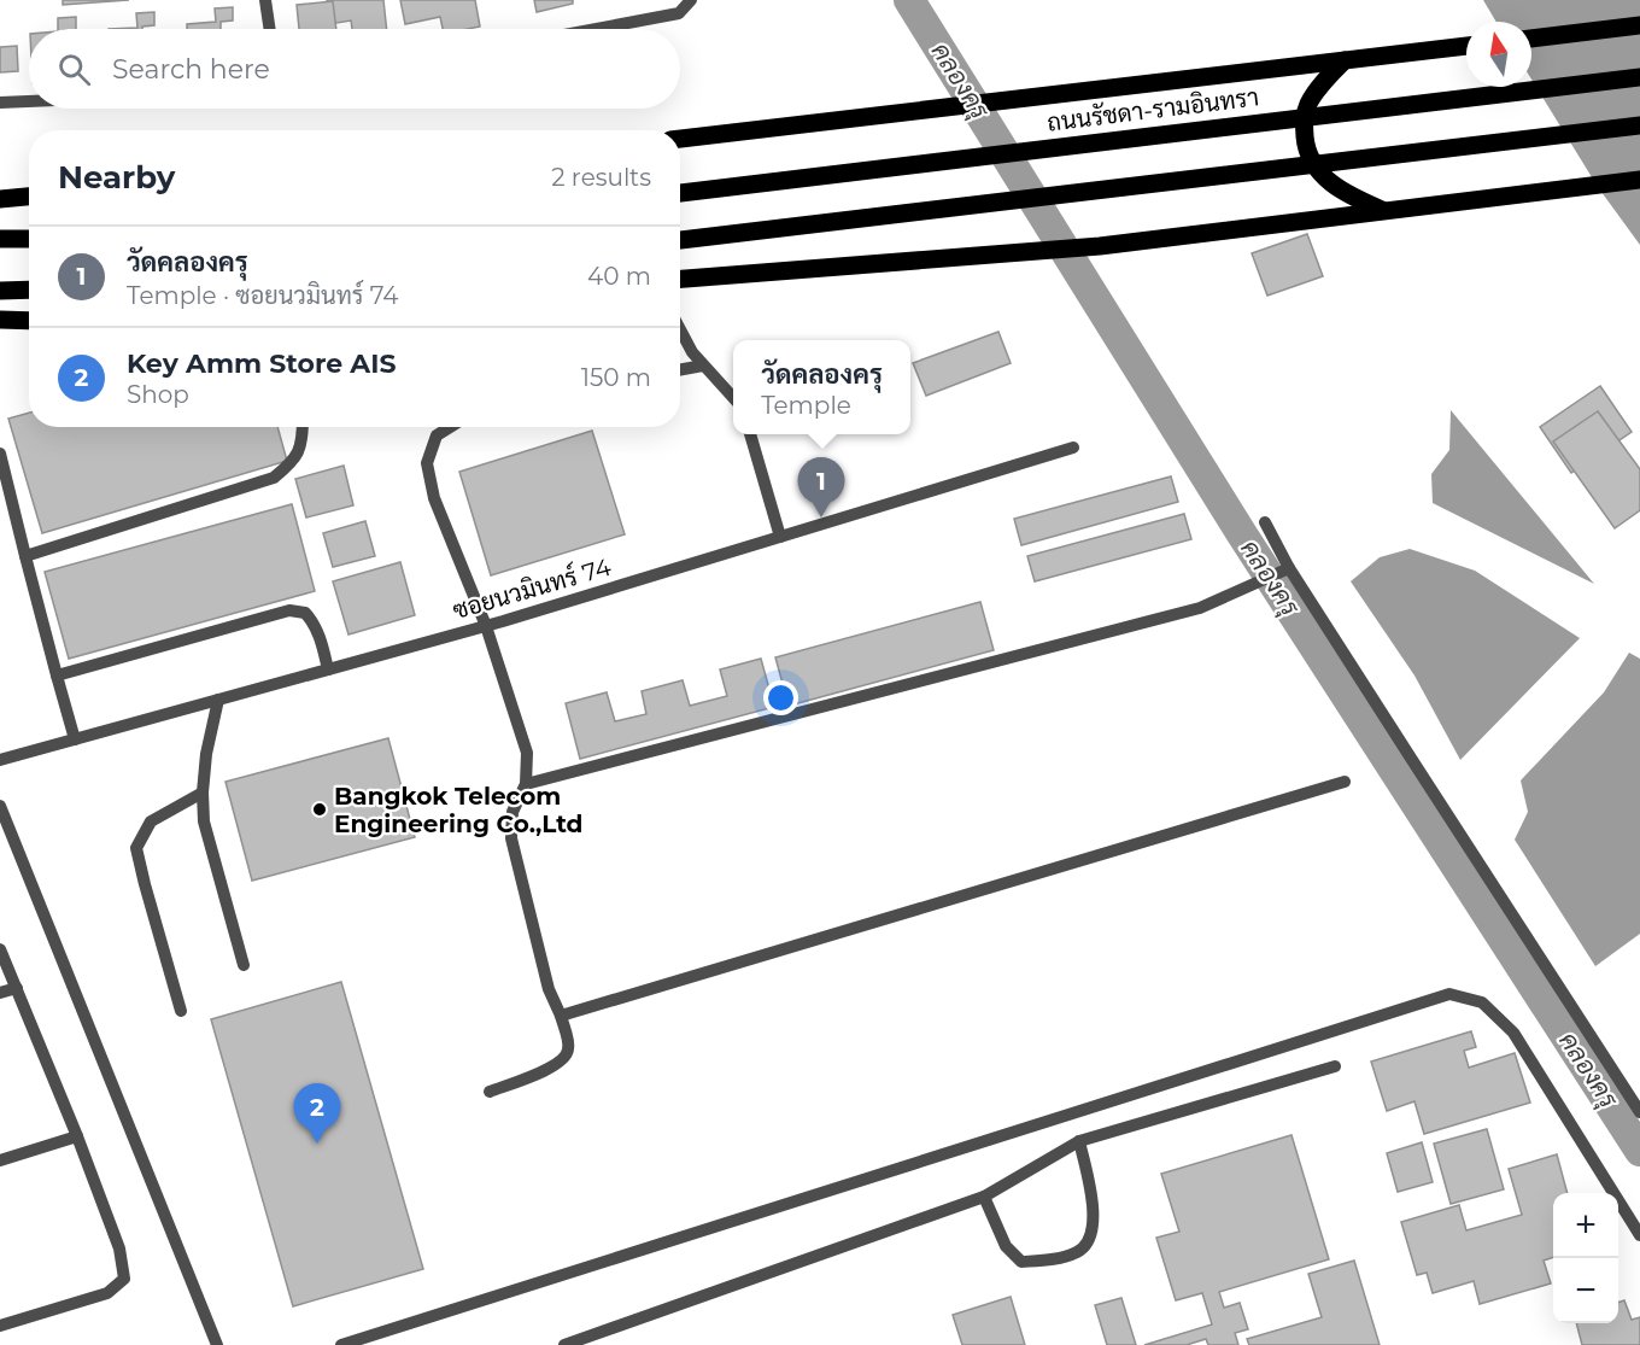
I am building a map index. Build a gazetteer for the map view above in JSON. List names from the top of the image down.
{
  "streets": {
    "main road": ["ถนนรัชดา-รามอินทรา"],
    "street": ["ซอยนวมินทร์ 74"]
  },
  "water": ["คลองครุ"],
  "places": ["Bangkok Telecom Engineering Co.,Ltd"],
  "north": "top",
  "page": {
    "search": "Search here",
    "heading": ["Nearby", "2 results"],
    "list": [
      {
        "mark": "1",
        "name": "วัดคลองครุ",
        "note": "Temple · ซอยนวมินทร์ 74",
        "value": "40 m"
      },
      {
        "mark": "2",
        "name": "Key Amm Store AIS",
        "note": "Shop",
        "value": "150 m"
      }
    ],
    "popup": ["วัดคลองครุ", "Temple"],
    "pins": ["1", "2"],
    "map_buttons": ["+", "−"]
  }
}
